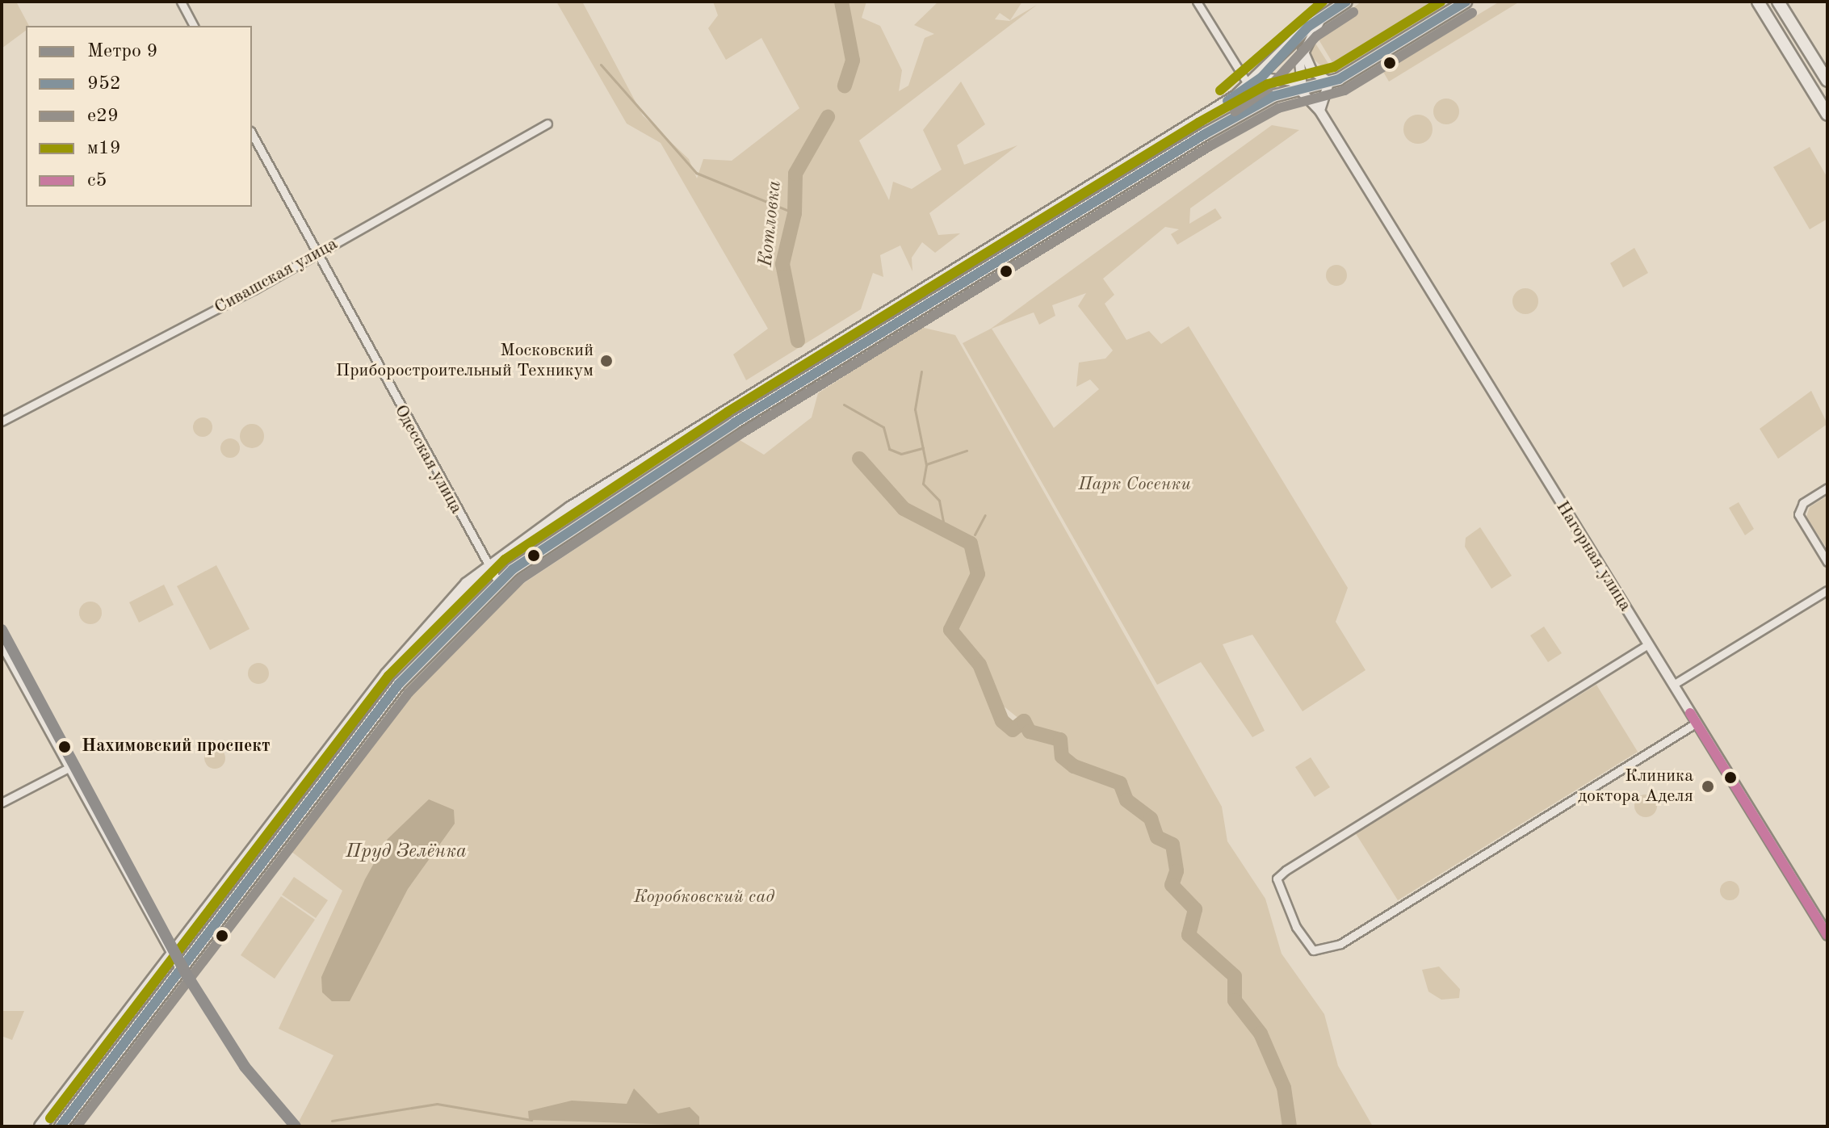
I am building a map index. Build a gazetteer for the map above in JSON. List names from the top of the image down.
{
  "streets": {
    "street": ["Сивашская улица", "Одесская улица", "Нагорная улица"]
  },
  "crossings": [
    ["Сивашская улица", "Одесская улица"]
  ],
  "water": ["Котловка", "Пруд Зелёнка"],
  "parks": ["Парк Сосенки", "Коробковский сад"],
  "places": ["Московский Приборостроительный Техникум", "Нахимовский проспект", "Клиника доктора Аделя"],
  "lines": [
    "transit line 952",
    "transit line м19",
    "transit line е29",
    "metro line 9",
    "transit line с5"
  ],
  "legend": [
    "Метро 9",
    "952",
    "е29",
    "м19",
    "с5"
  ]
}
